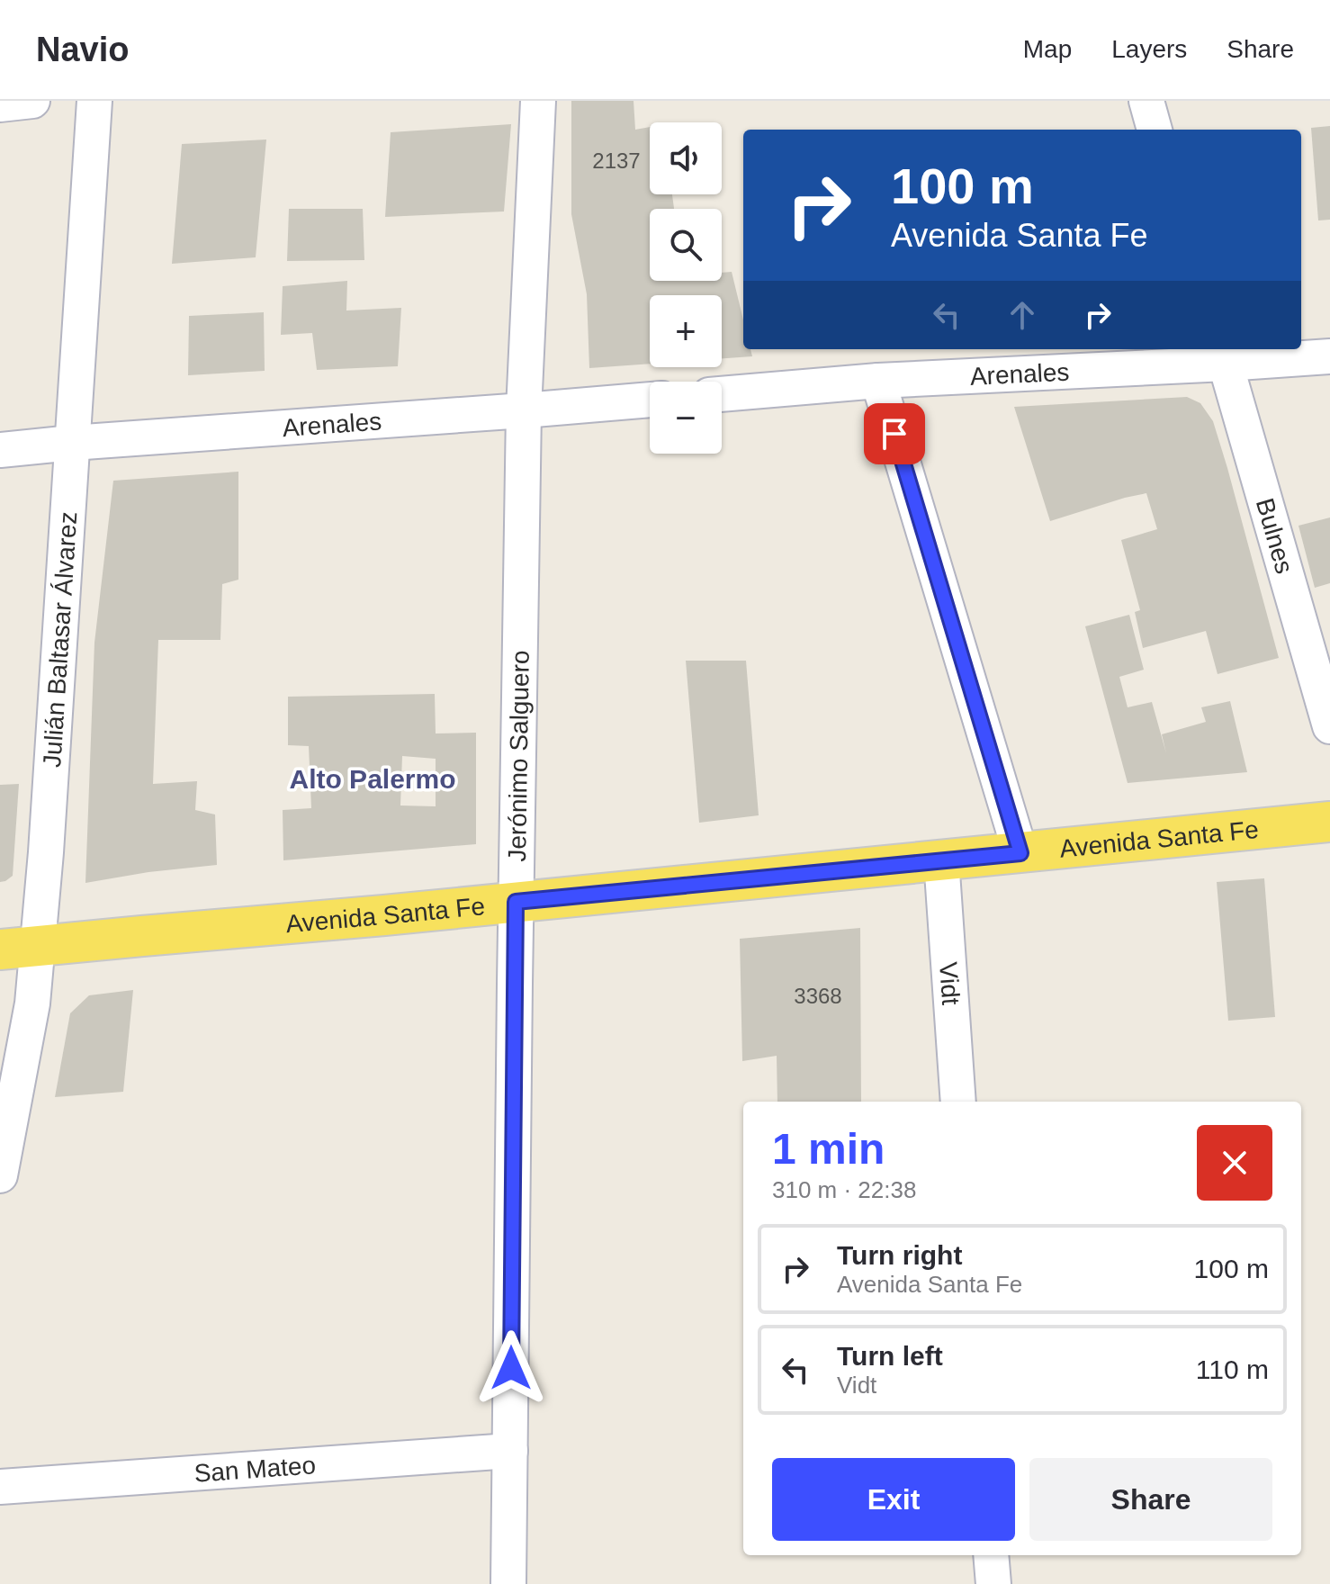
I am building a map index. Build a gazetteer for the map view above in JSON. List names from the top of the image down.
{
  "streets": {
    "main road": ["Avenida Santa Fe"],
    "street": [
      "Arenales",
      "Bulnes",
      "Julián Baltasar Álvarez",
      "Jerónimo Salguero",
      "Vidt",
      "San Mateo"
    ]
  },
  "crossings": [
    ["Arenales", "Bulnes"],
    ["Arenales", "Julián Baltasar Álvarez"],
    ["Arenales", "Jerónimo Salguero"],
    ["Julián Baltasar Álvarez", "Avenida Santa Fe"],
    ["Jerónimo Salguero", "Avenida Santa Fe"],
    ["Jerónimo Salguero", "San Mateo"],
    ["Avenida Santa Fe", "Vidt"]
  ],
  "districts": ["Alto Palermo"],
  "house_numbers": ["2137", "3368"],
  "page": {
    "header": "Navio",
    "nav": ["Map", "Layers", "Share"],
    "map_buttons": ["+", "−"],
    "turn": ["100 m", "Avenida Santa Fe"],
    "heading": ["1 min", "310 m · 22:38"],
    "list": [
      {
        "name": "Turn right",
        "note": "Avenida Santa Fe",
        "value": "100 m"
      },
      {
        "name": "Turn left",
        "note": "Vidt",
        "value": "110 m"
      }
    ],
    "buttons": ["Exit", "Share"]
  }
}
